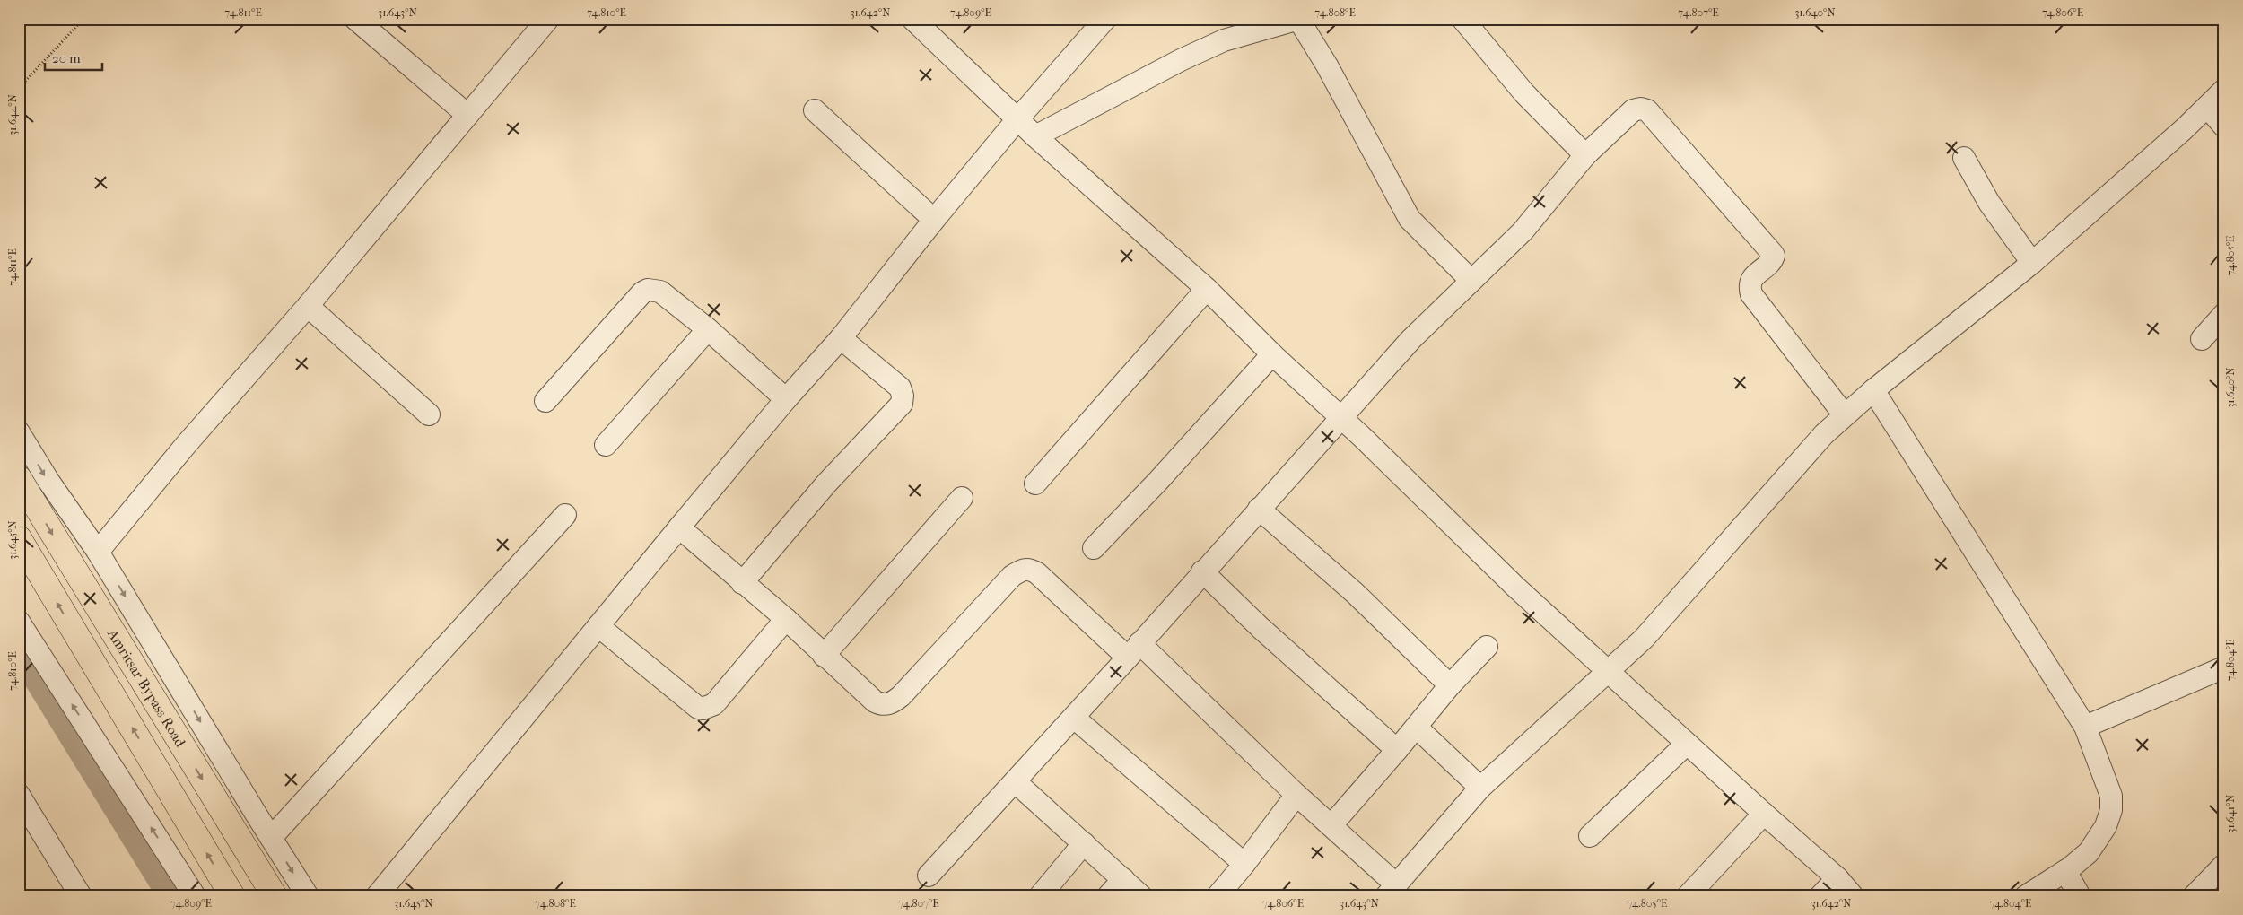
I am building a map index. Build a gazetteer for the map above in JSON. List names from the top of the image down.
{
  "streets": {
    "highway": ["Amritsar Bypass Road"]
  },
  "scale_bar": "20 m",
  "coordinates": [
    "74.811°E",
    "31.643°N",
    "74.810°E",
    "31.642°N",
    "74.809°E",
    "74.808°E",
    "74.807°E",
    "31.640°N",
    "74.806°E",
    "31.644°N",
    "74.805°E",
    "31.645°N",
    "74.804°E",
    "31.641°N"
  ]
}
